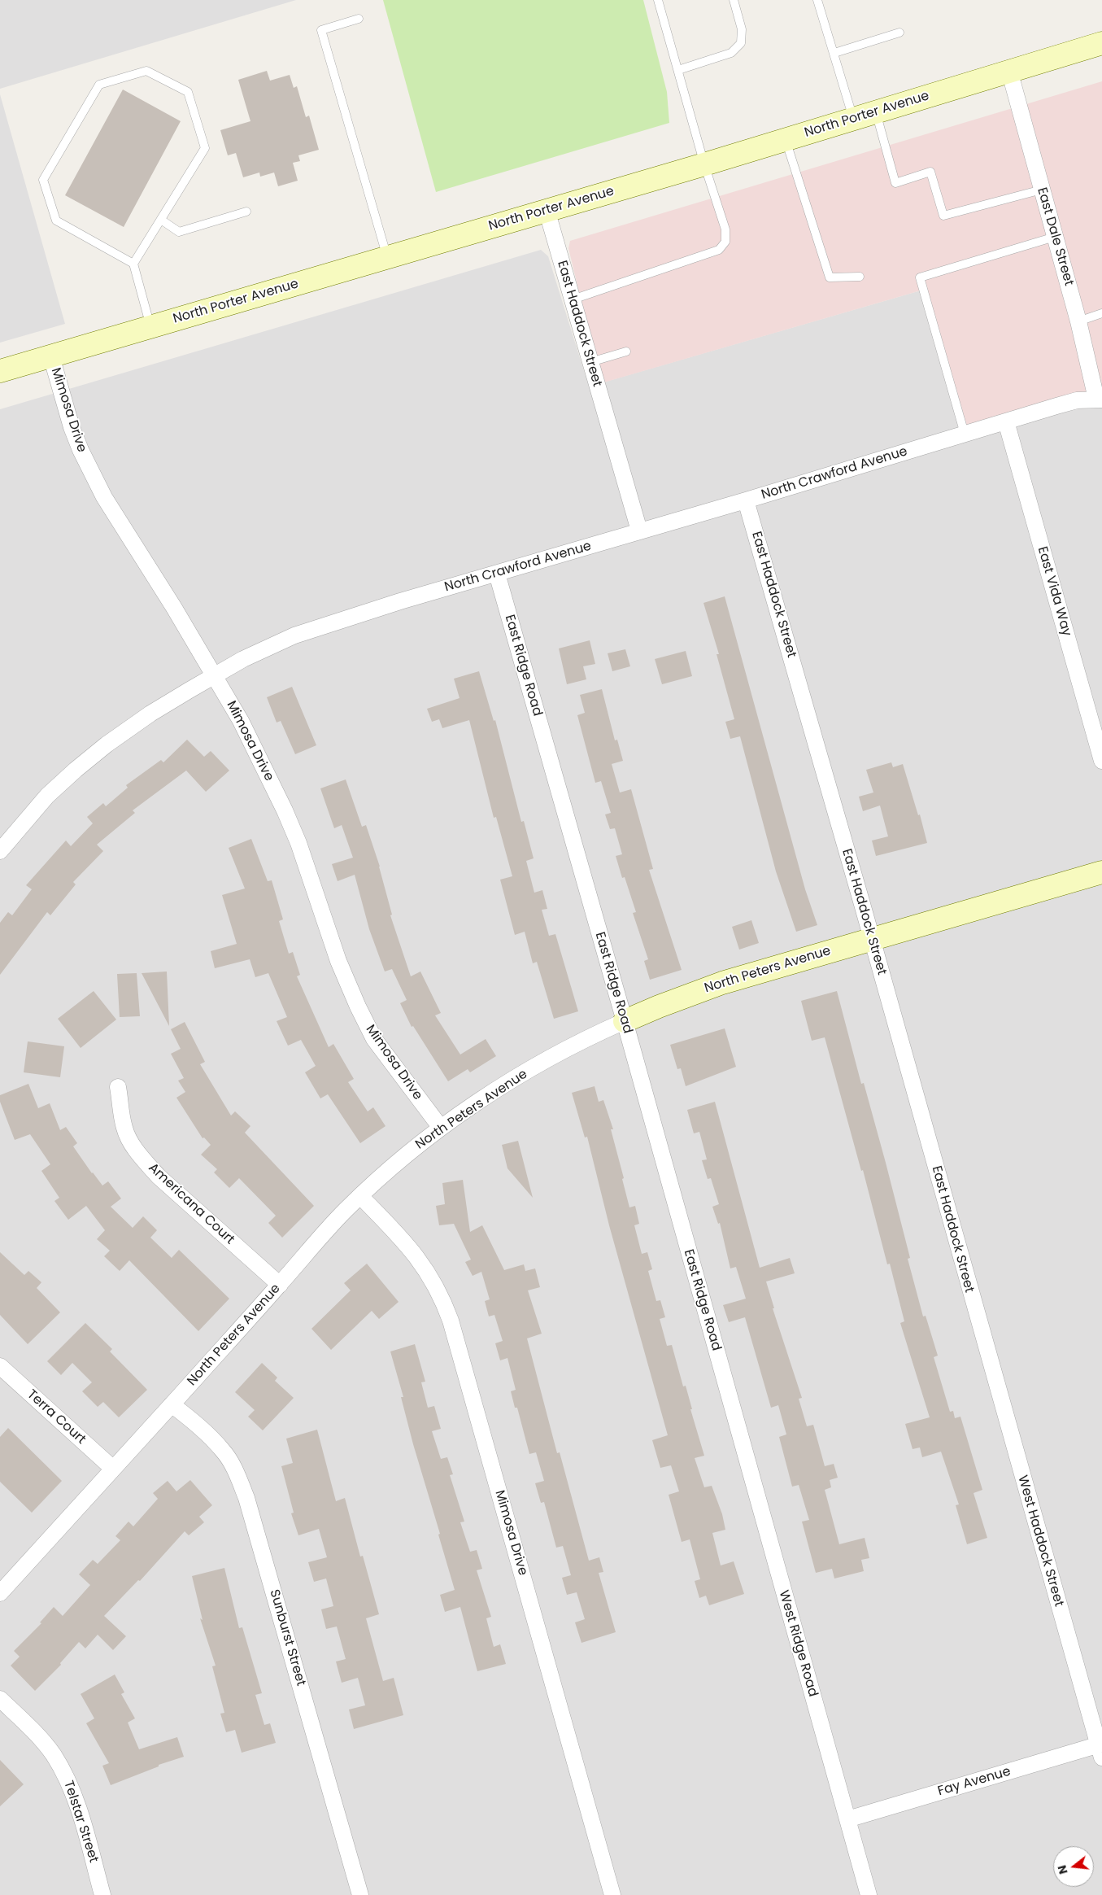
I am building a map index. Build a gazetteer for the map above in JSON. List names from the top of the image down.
{
  "streets": {
    "main road": ["North Porter Avenue", "North Peters Avenue"],
    "street": [
      "East Dale Street",
      "East Haddock Street",
      "Mimosa Drive",
      "North Crawford Avenue",
      "East Vida Way",
      "East Ridge Road",
      "Americana Court",
      "Terra Court",
      "West Haddock Street",
      "Sunburst Street",
      "West Ridge Road",
      "Fay Avenue",
      "Telstar Street"
    ]
  },
  "crossings": [
    ["North Porter Avenue", "East Dale Street"],
    ["North Porter Avenue", "East Haddock Street"],
    ["North Porter Avenue", "Mimosa Drive"],
    ["East Dale Street", "North Crawford Avenue"],
    ["East Haddock Street", "North Crawford Avenue"],
    ["East Haddock Street", "North Peters Avenue"],
    ["East Haddock Street", "West Haddock Street"],
    ["Mimosa Drive", "North Crawford Avenue"],
    ["Mimosa Drive", "North Peters Avenue"],
    ["North Crawford Avenue", "East Vida Way"],
    ["North Crawford Avenue", "East Ridge Road"],
    ["East Ridge Road", "North Peters Avenue"],
    ["East Ridge Road", "West Ridge Road"],
    ["North Peters Avenue", "Americana Court"],
    ["North Peters Avenue", "Terra Court"],
    ["North Peters Avenue", "Sunburst Street"],
    ["West Haddock Street", "Fay Avenue"],
    ["West Ridge Road", "Fay Avenue"]
  ],
  "north": "left"
}
